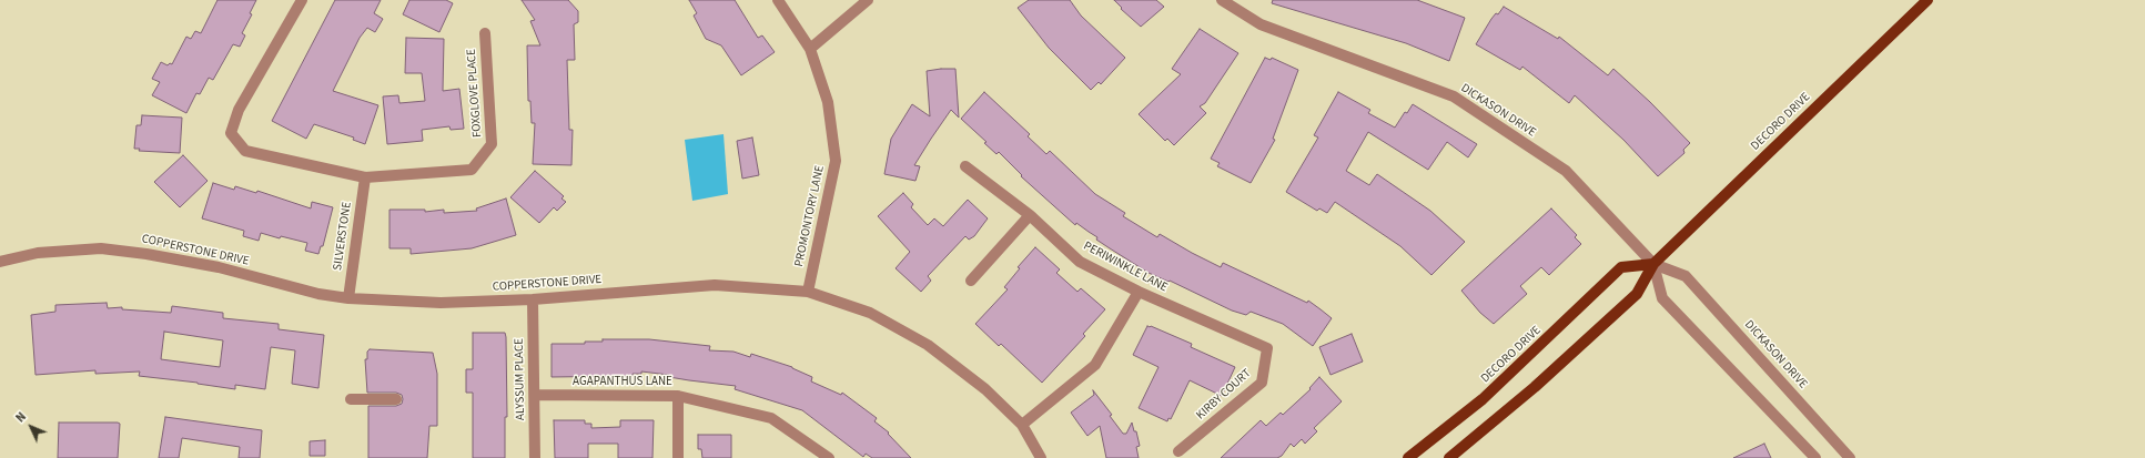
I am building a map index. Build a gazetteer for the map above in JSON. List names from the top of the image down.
{
  "streets": {
    "main road": ["DECORO DRIVE"],
    "street": [
      "FOXGLOVE PLACE",
      "DICKASON DRIVE",
      "PROMONTORY LANE",
      "SILVERSTONE",
      "COPPERSTONE DRIVE",
      "PERIWINKLE LANE",
      "ALYSSUM PLACE",
      "AGAPANTHUS LANE",
      "KIRBY COURT"
    ]
  },
  "crossings": [
    ["FOXGLOVE PLACE", "SILVERSTONE"],
    ["DICKASON DRIVE", "DECORO DRIVE"],
    ["PROMONTORY LANE", "COPPERSTONE DRIVE"],
    ["SILVERSTONE", "COPPERSTONE DRIVE"],
    ["COPPERSTONE DRIVE", "ALYSSUM PLACE"],
    ["PERIWINKLE LANE", "KIRBY COURT"],
    ["ALYSSUM PLACE", "AGAPANTHUS LANE"]
  ],
  "north": "top left"
}
